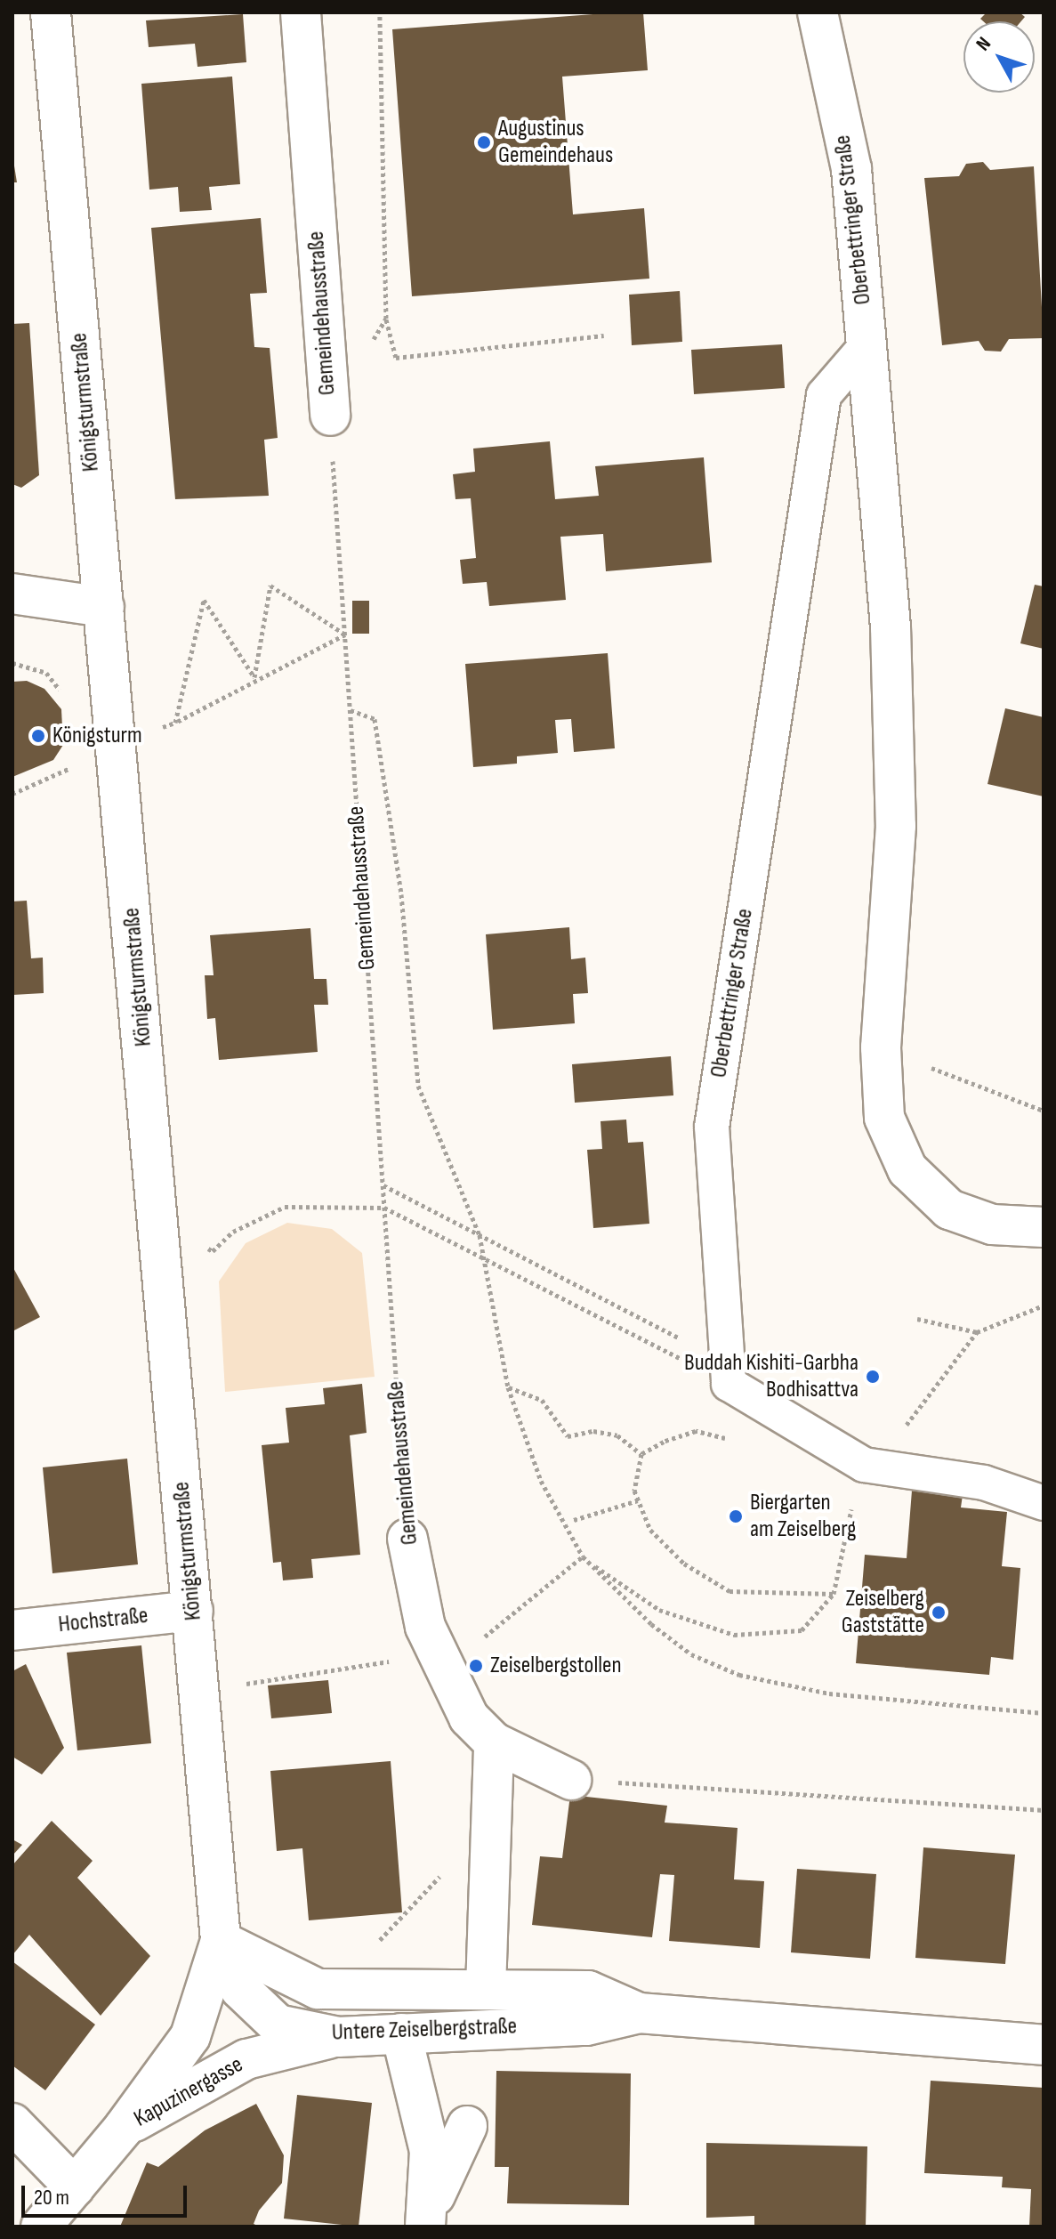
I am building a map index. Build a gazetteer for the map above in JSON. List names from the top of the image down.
{
  "streets": {
    "street": [
      "Oberbettringer Straße",
      "Gemeindehausstraße",
      "Königsturmstraße",
      "Hochstraße",
      "Untere Zeiselbergstraße",
      "Kapuzinergasse"
    ]
  },
  "crossings": [
    ["Königsturmstraße", "Hochstraße"],
    ["Königsturmstraße", "Untere Zeiselbergstraße"],
    ["Königsturmstraße", "Kapuzinergasse"],
    ["Untere Zeiselbergstraße", "Kapuzinergasse"]
  ],
  "places": [
    "Augustinus Gemeindehaus",
    "Königsturm",
    "Buddah Kishiti-Garbha Bodhisattva",
    "Biergarten am Zeiselberg",
    "Zeiselberg Gaststätte",
    "Zeiselbergstollen"
  ],
  "scale_bar": "20 m",
  "north": "top left"
}
